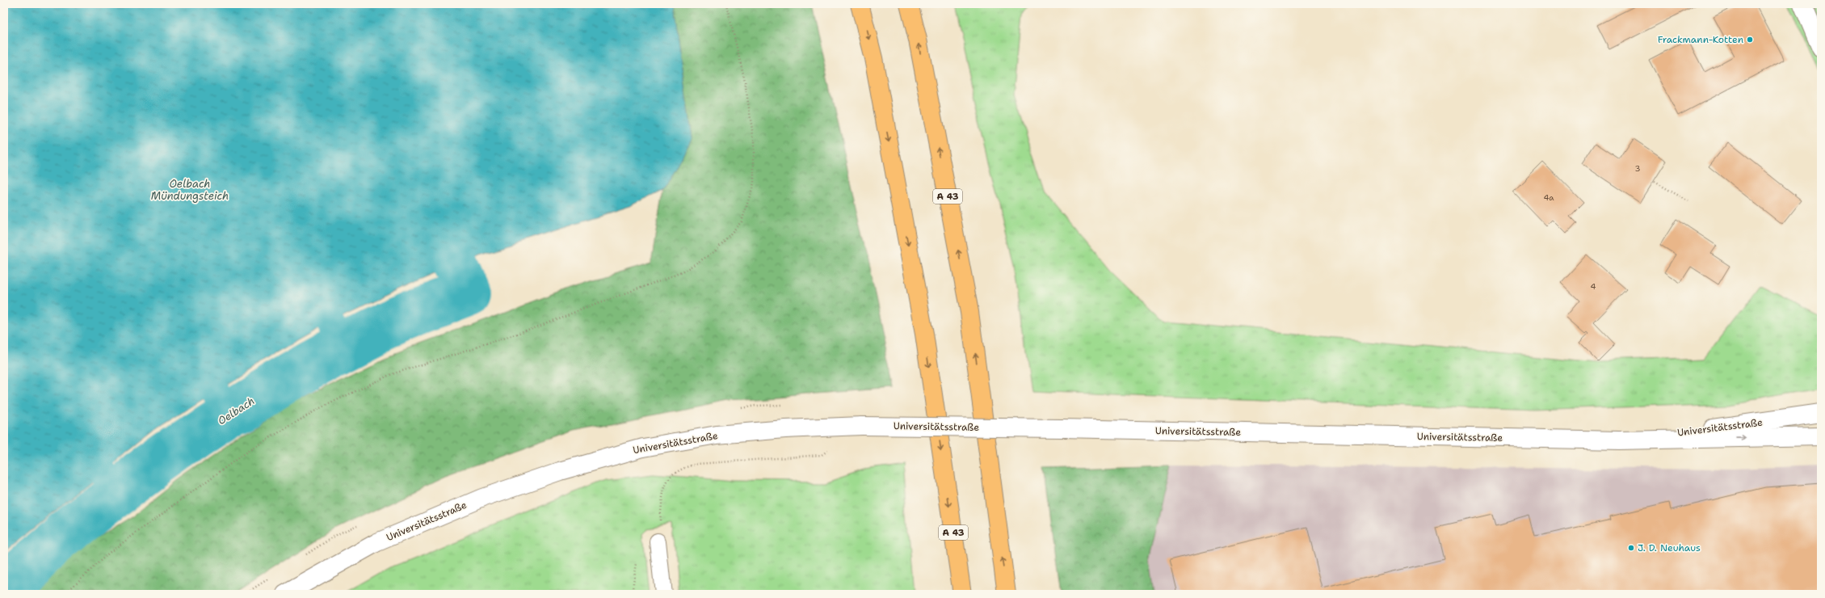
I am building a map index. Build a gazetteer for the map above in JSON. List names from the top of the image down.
{
  "streets": {
    "highway": ["A 43"],
    "street": ["Universitätsstraße"]
  },
  "water": ["Oelbach Mündungsteich", "Oelbach"],
  "places": ["Frackmann-Kotten", "J. D. Neuhaus"],
  "house_numbers": ["3", "4a", "4"]
}
